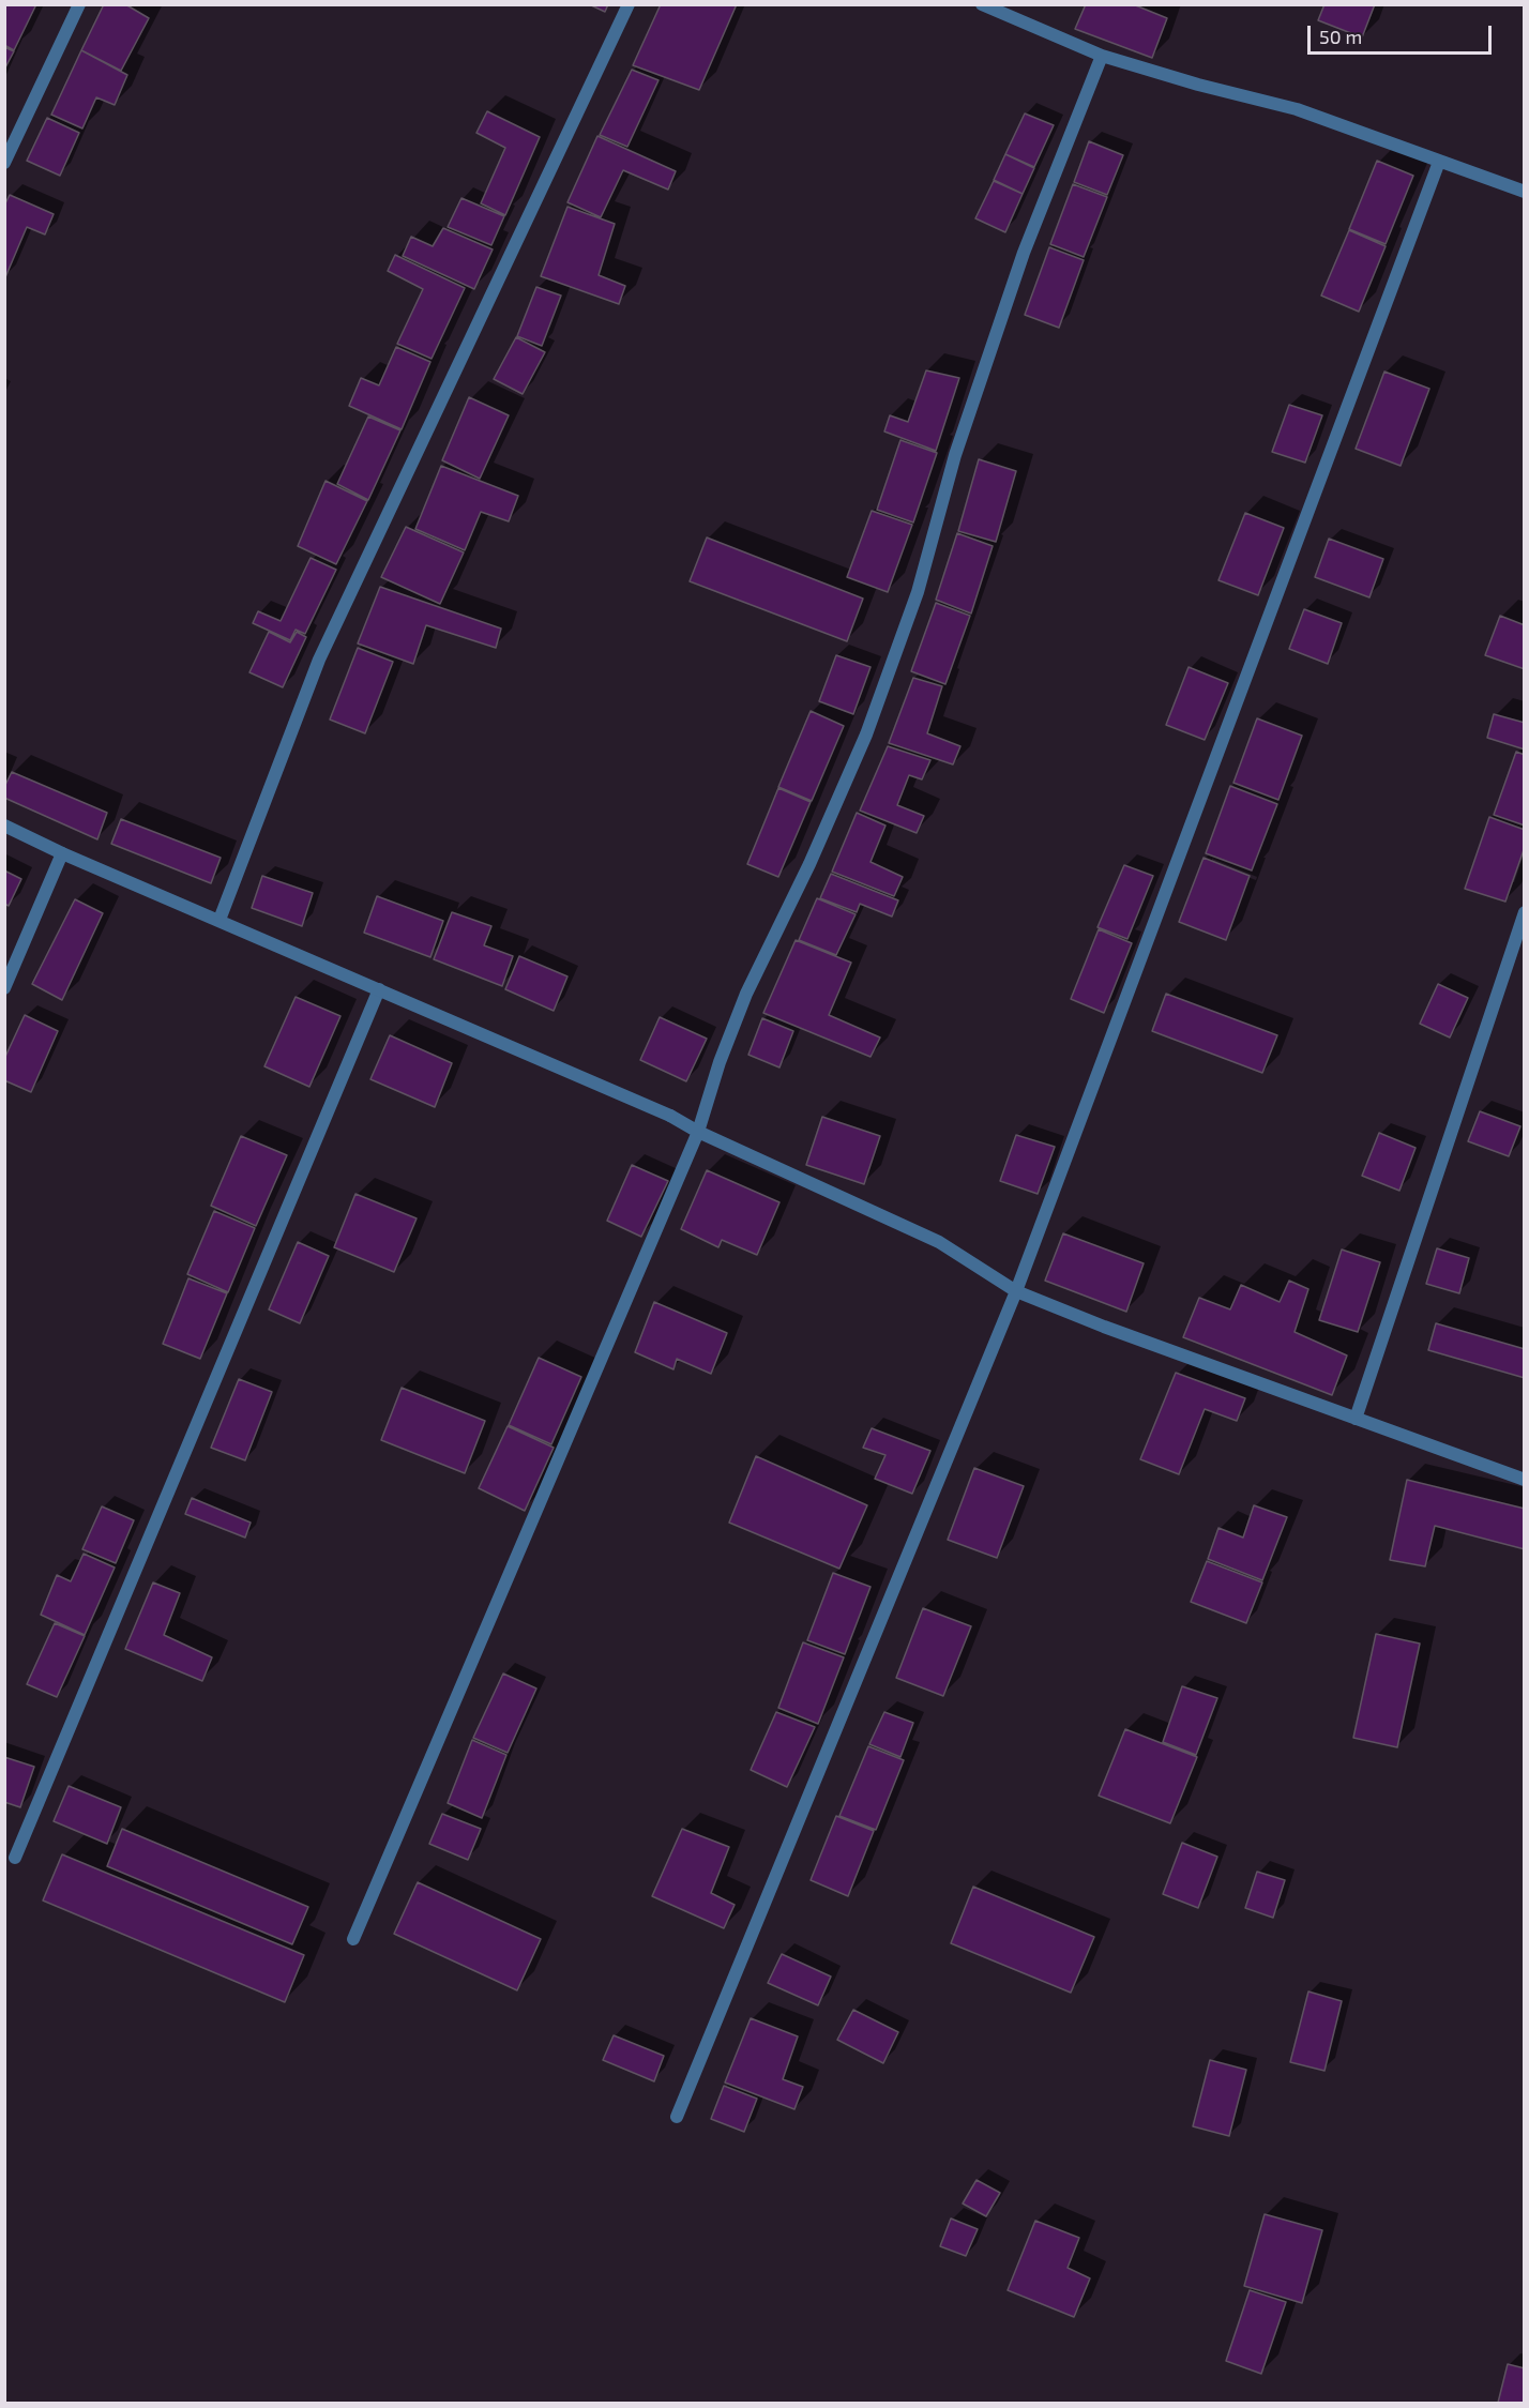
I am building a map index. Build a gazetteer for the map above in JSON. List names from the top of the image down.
{
  "scale_bar": "50 m"
}
